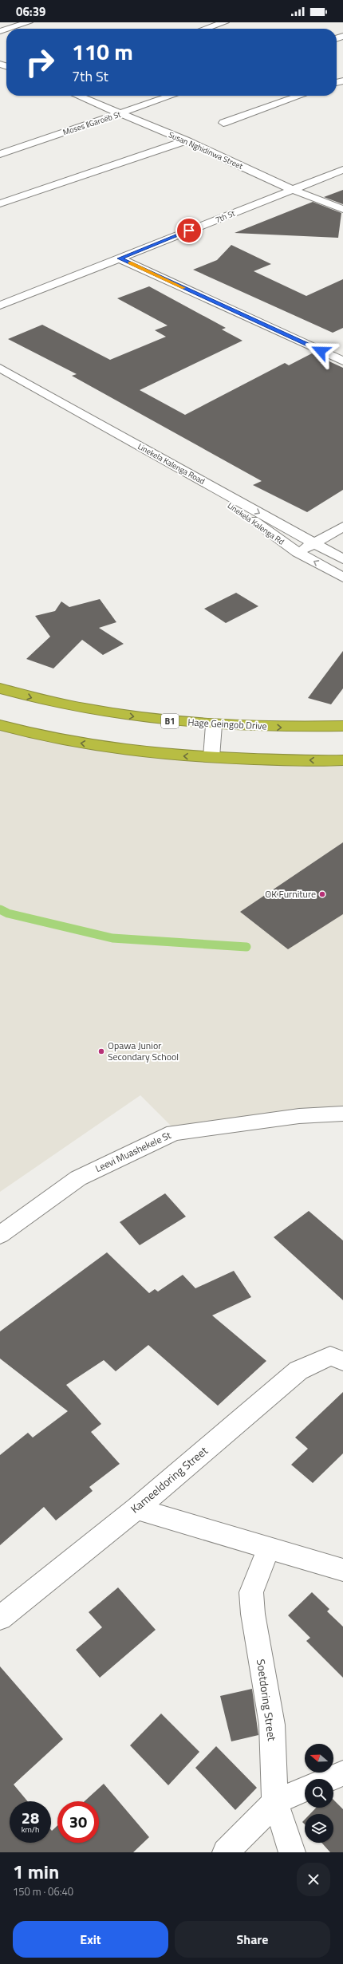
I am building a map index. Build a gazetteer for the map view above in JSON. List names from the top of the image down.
{
  "streets": {
    "highway": ["B1", "Hage Geingob Drive"],
    "street": [
      "Moses ǁGaroëb St",
      "Susan Nghidinwa Street",
      "7th St",
      "Linekela Kalenga Road",
      "Linekela Kalenga Rd",
      "Leevi Muashekele St",
      "Kameeldoring Street",
      "Soetdoring Street"
    ]
  },
  "crossings": [
    ["Moses ǁGaroëb St", "Susan Nghidinwa Street"],
    ["Susan Nghidinwa Street", "7th St"],
    ["Linekela Kalenga Road", "Linekela Kalenga Rd"]
  ],
  "one_way": ["Linekela Kalenga Road"],
  "places": ["OK Furniture", "Opawa Junior Secondary School"],
  "north": "left",
  "page": {
    "status": "06:39",
    "turn": ["110 m", "7th St"],
    "speed": "28 km/h",
    "limit": "30",
    "heading": ["1 min", "150 m · 06:40"],
    "buttons": ["Exit", "Share"]
  }
}
